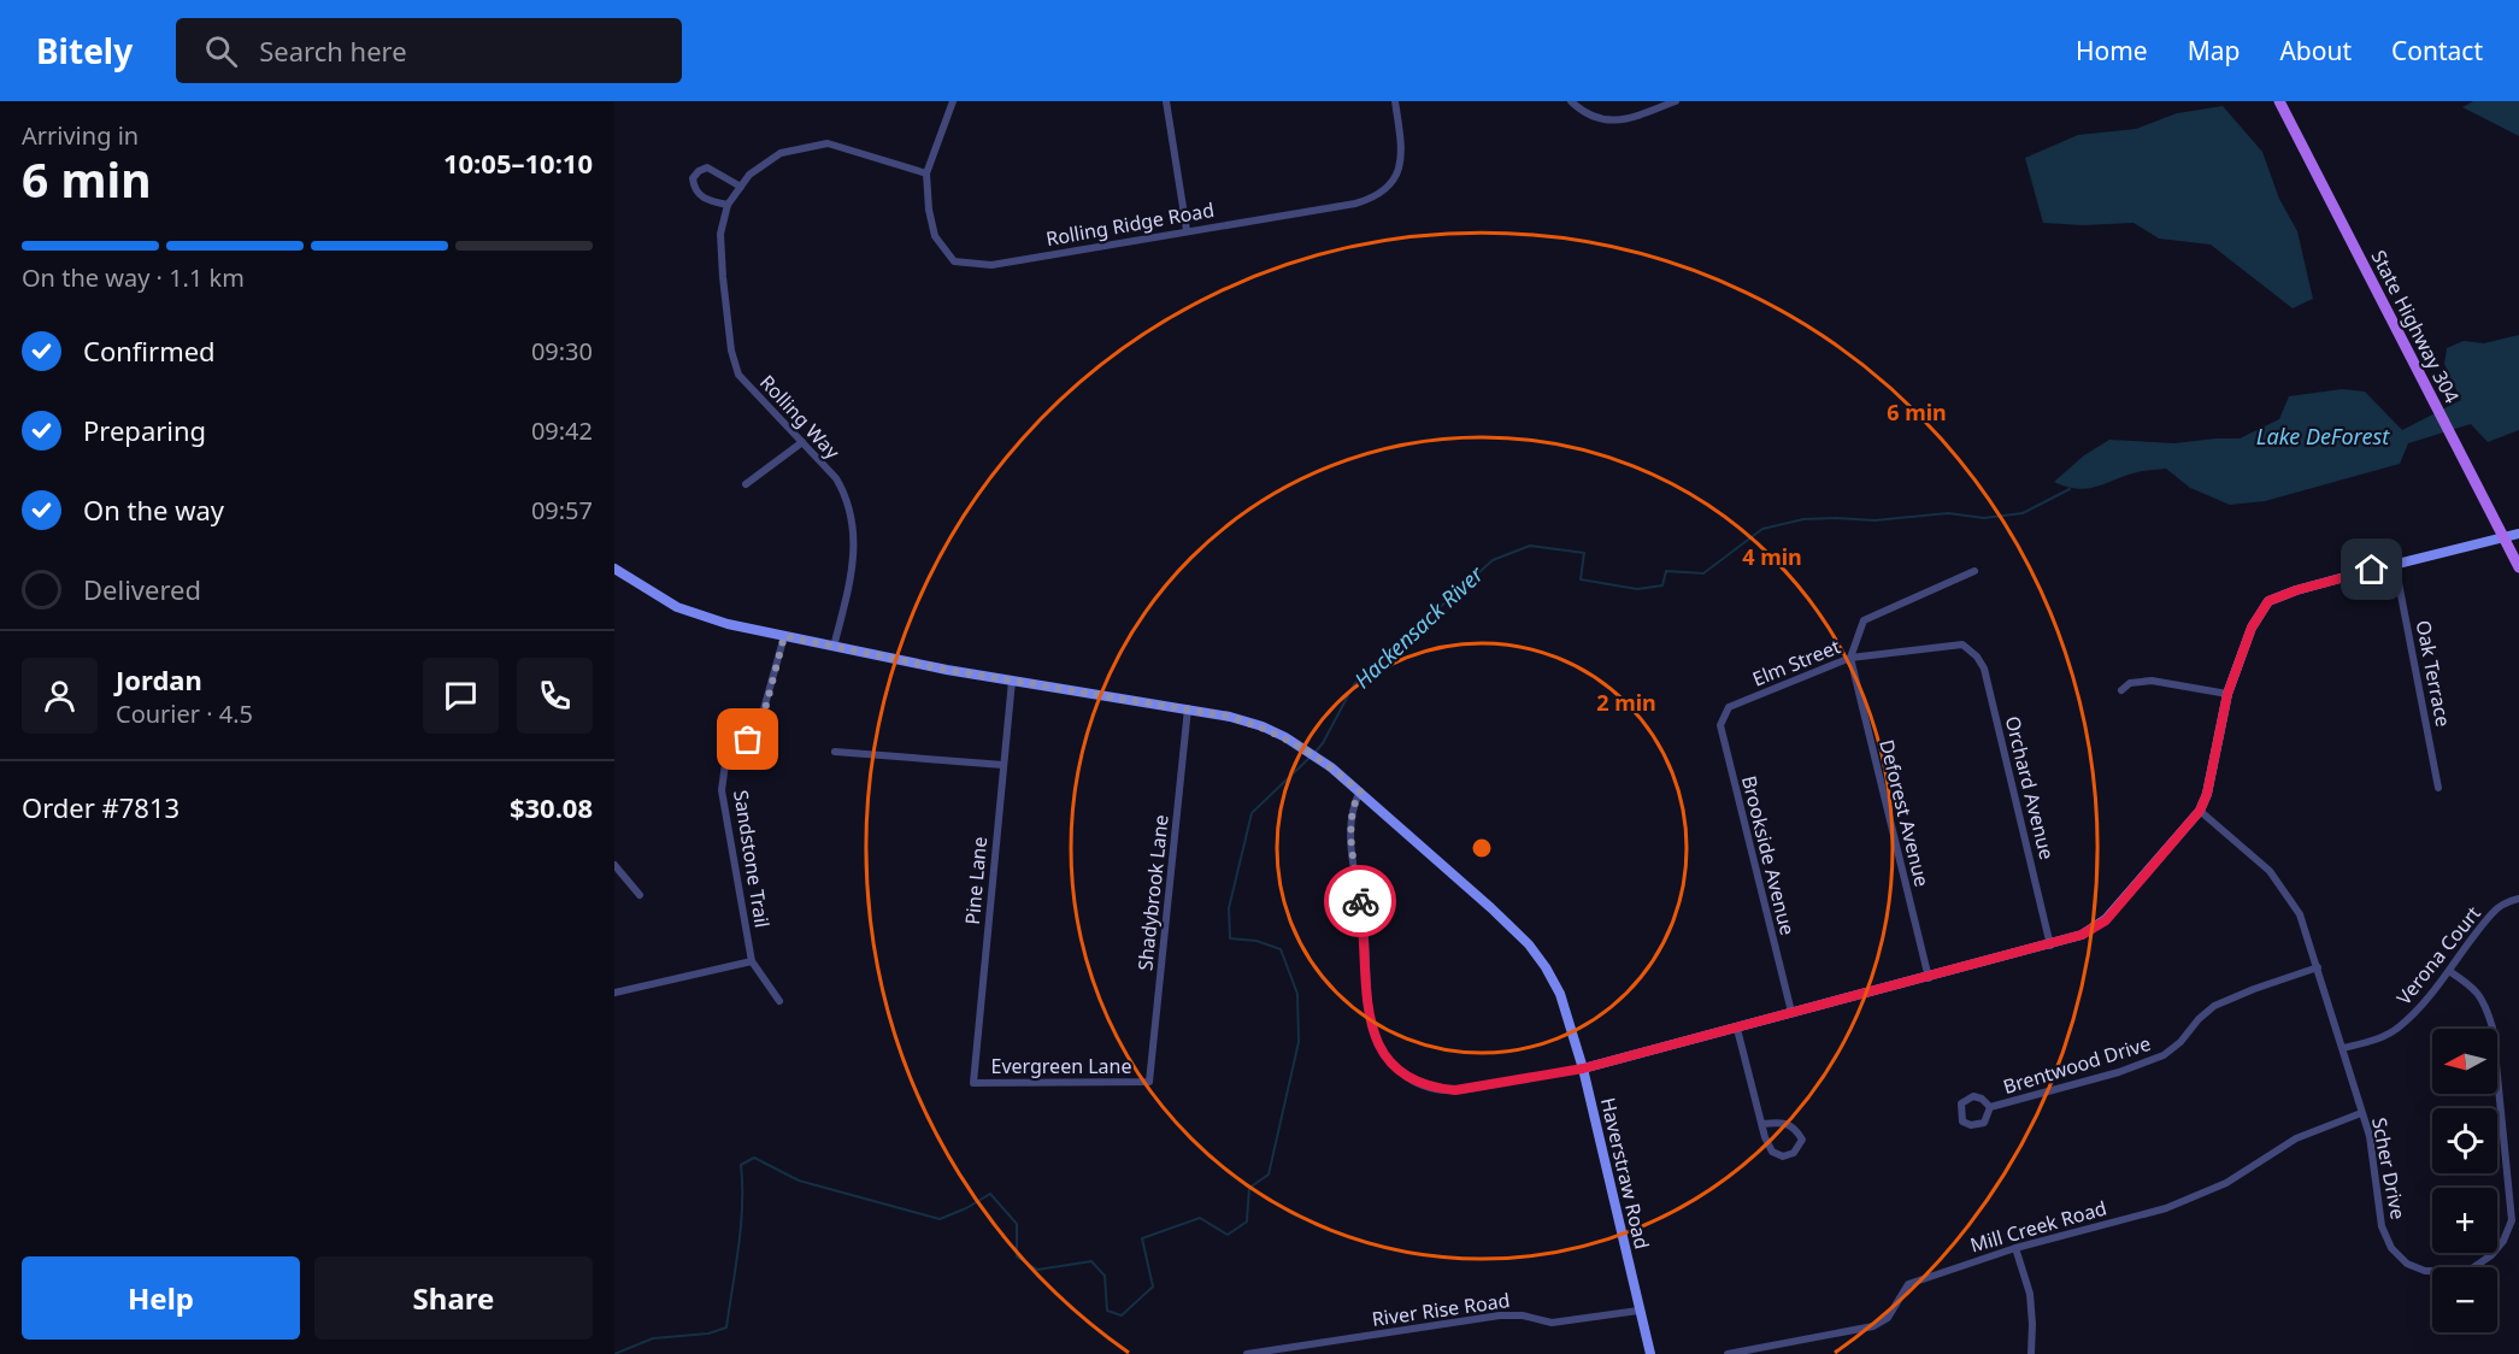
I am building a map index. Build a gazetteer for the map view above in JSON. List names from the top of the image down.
{
  "streets": {
    "main road": ["State Highway 304"],
    "street": [
      "Rolling Ridge Road",
      "Rolling Way",
      "Elm Street",
      "Oak Terrace",
      "Orchard Avenue",
      "Deforest Avenue",
      "Brookside Avenue",
      "Sandstone Trail",
      "Pine Lane",
      "Shadybrook Lane",
      "Verona Court",
      "Brentwood Drive",
      "Evergreen Lane",
      "Scher Drive",
      "Haverstraw Road",
      "Mill Creek Road",
      "River Rise Road"
    ]
  },
  "crossings": [
    ["Rolling Ridge Road", "Rolling Way"],
    ["Rolling Way", "Haverstraw Road"],
    ["Elm Street", "Orchard Avenue"],
    ["Elm Street", "Deforest Avenue"],
    ["Elm Street", "Brookside Avenue"],
    ["Sandstone Trail", "Haverstraw Road"],
    ["Pine Lane", "Evergreen Lane"],
    ["Pine Lane", "Haverstraw Road"],
    ["Shadybrook Lane", "Evergreen Lane"],
    ["Shadybrook Lane", "Haverstraw Road"],
    ["Verona Court", "Scher Drive"],
    ["Brentwood Drive", "Scher Drive"],
    ["Scher Drive", "Mill Creek Road"],
    ["Haverstraw Road", "River Rise Road"]
  ],
  "water": ["Lake DeForest", "Hackensack River"],
  "north": "left",
  "page": {
    "header": "Bitely",
    "search": "Search here",
    "nav": [
      "Home",
      "Map",
      "About",
      "Contact"
    ],
    "heading": ["6 min", "Arriving in", "10:05–10:10"],
    "panel": [
      "Jordan",
      "Courier · 4.5",
      "Order #7813",
      "$30.08"
    ],
    "bar": "On the way · 1.1 km",
    "list": [
      ["Confirmed", "09:30"],
      ["Preparing", "09:42"],
      ["On the way", "09:57"],
      "Delivered"
    ],
    "map_buttons": ["+", "−"],
    "buttons": ["Help", "Share"]
  },
  "rings": ["6 min", "4 min", "2 min"]
}
